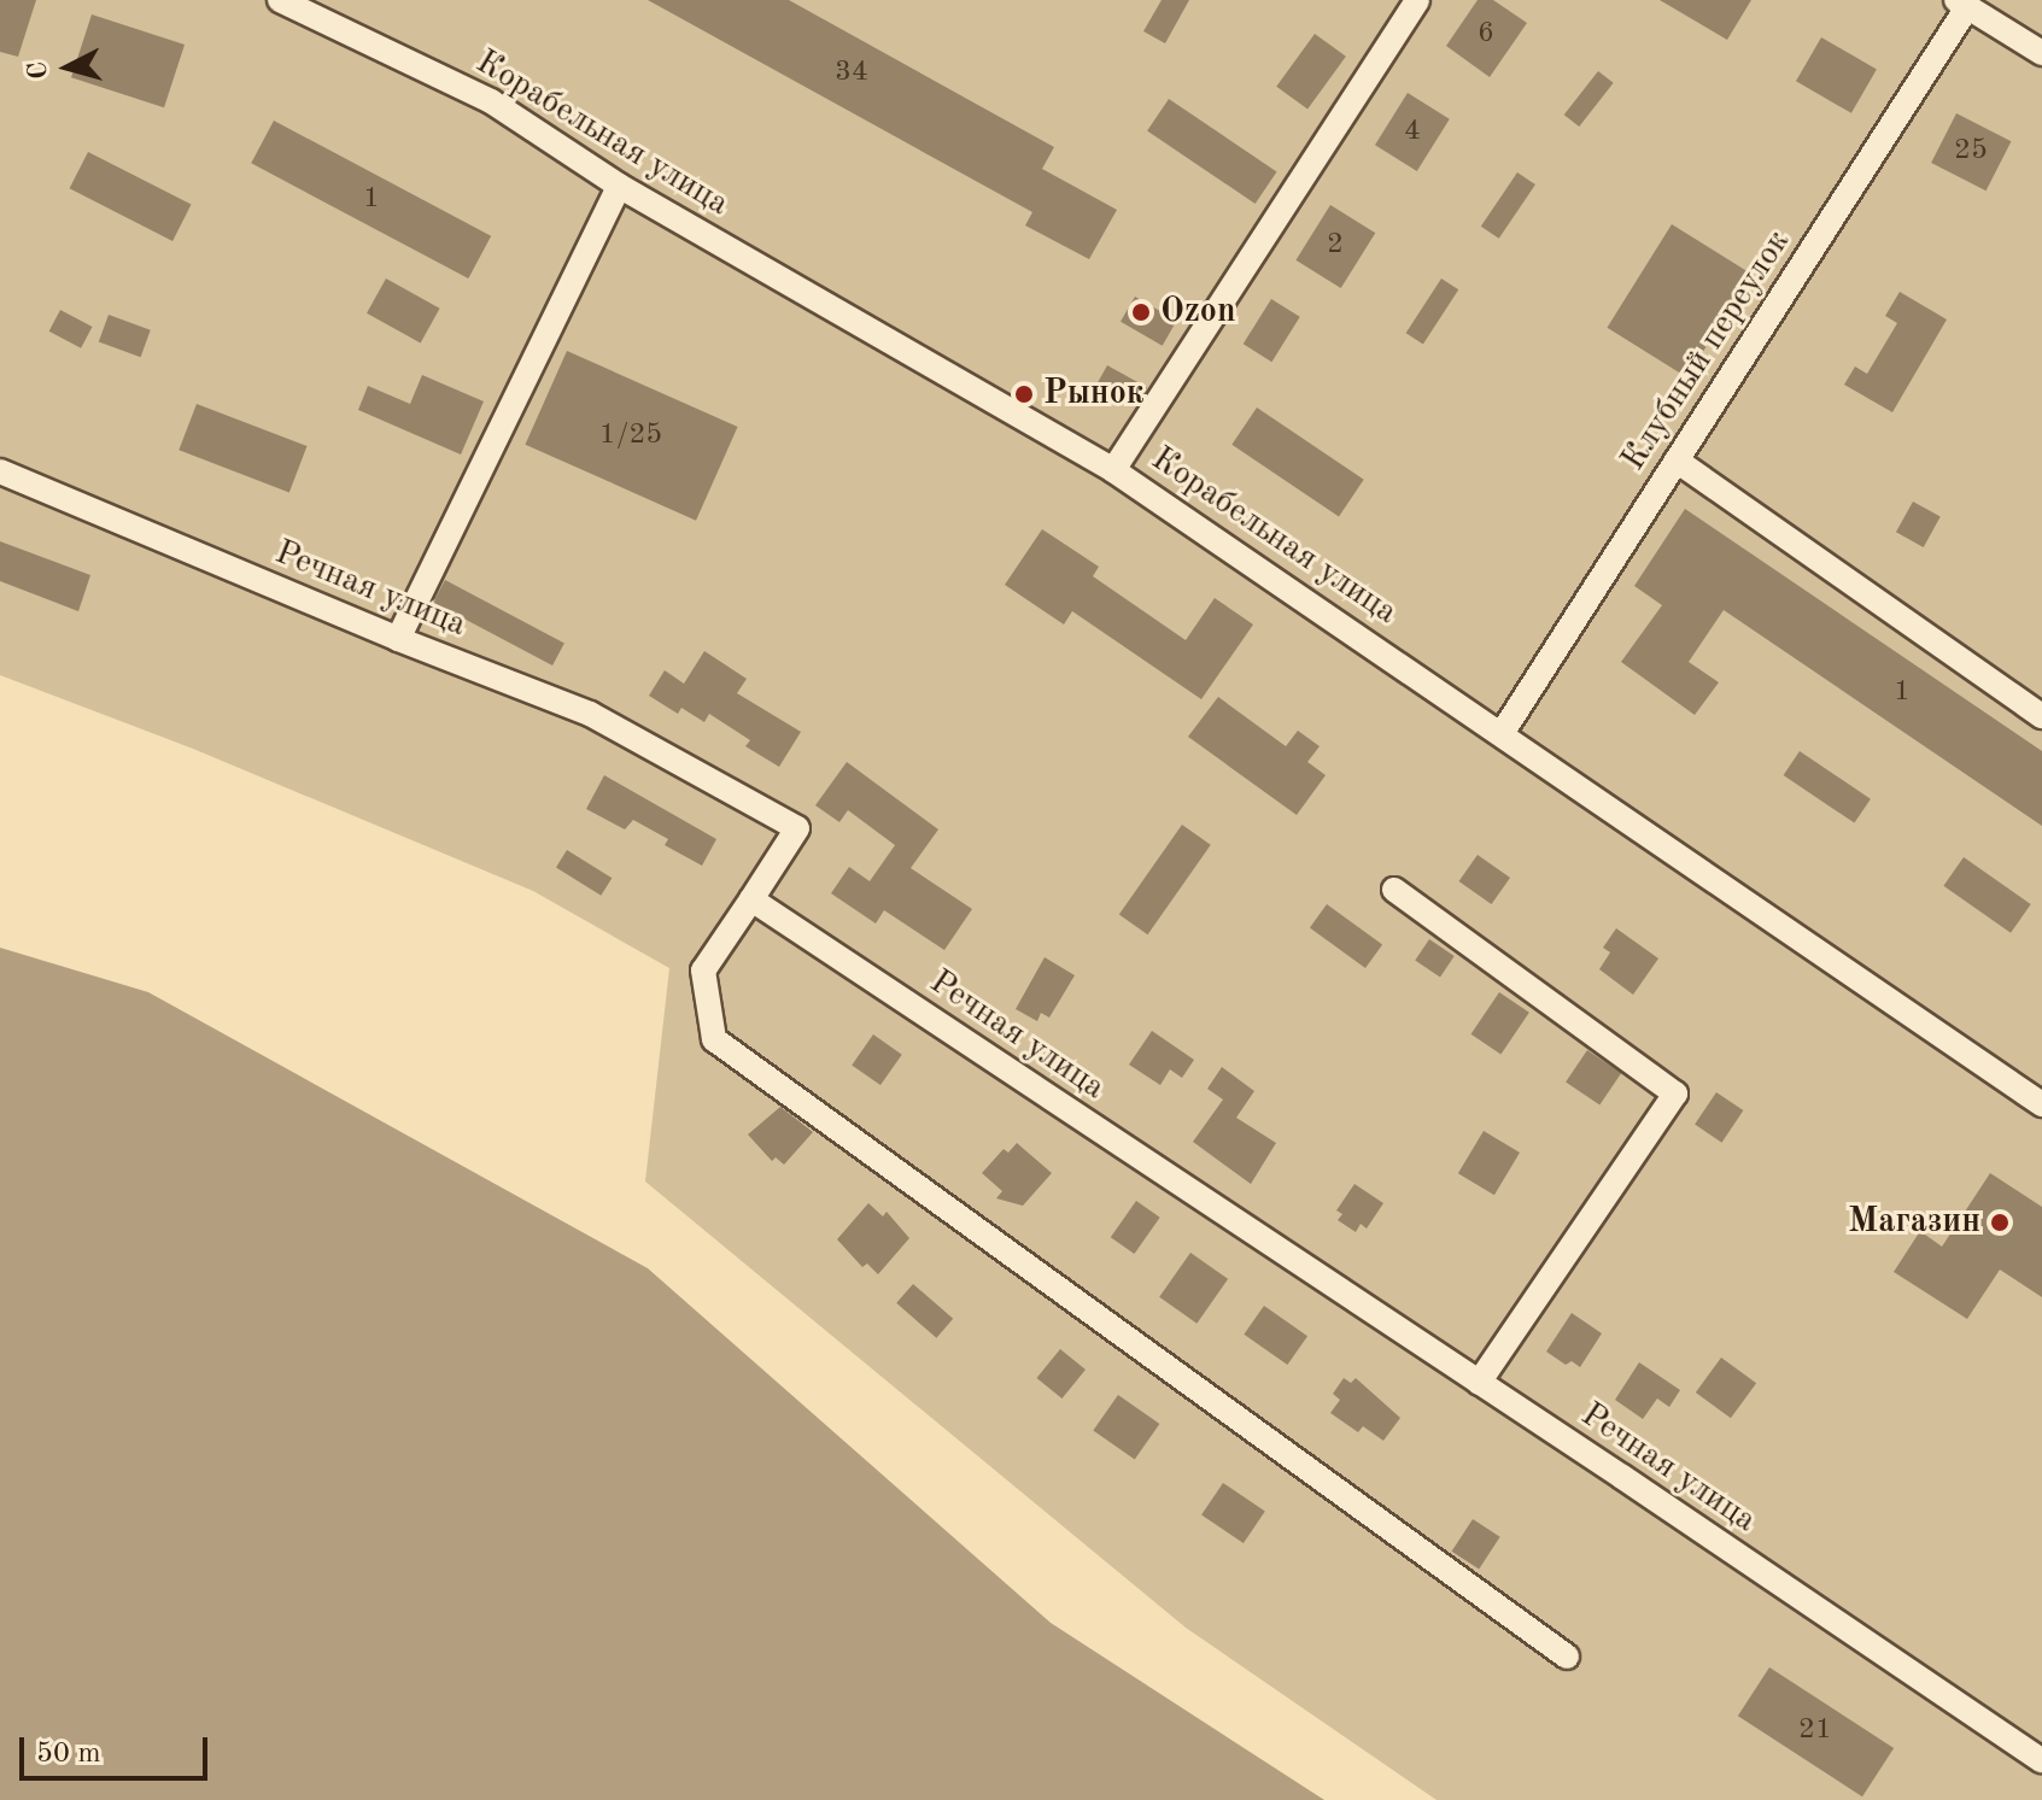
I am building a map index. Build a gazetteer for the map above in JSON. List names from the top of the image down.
{
  "streets": {
    "street": ["Корабельная улица", "Клубный переулок", "Речная улица"]
  },
  "crossings": [
    ["Корабельная улица", "Клубный переулок"]
  ],
  "places": ["Ozon", "Рынок", "Магазин"],
  "house_numbers": [
    "6",
    "34",
    "4",
    "25",
    "1",
    "2",
    "1/25",
    "1",
    "21"
  ],
  "scale_bar": "50 m",
  "north": "left"
}
